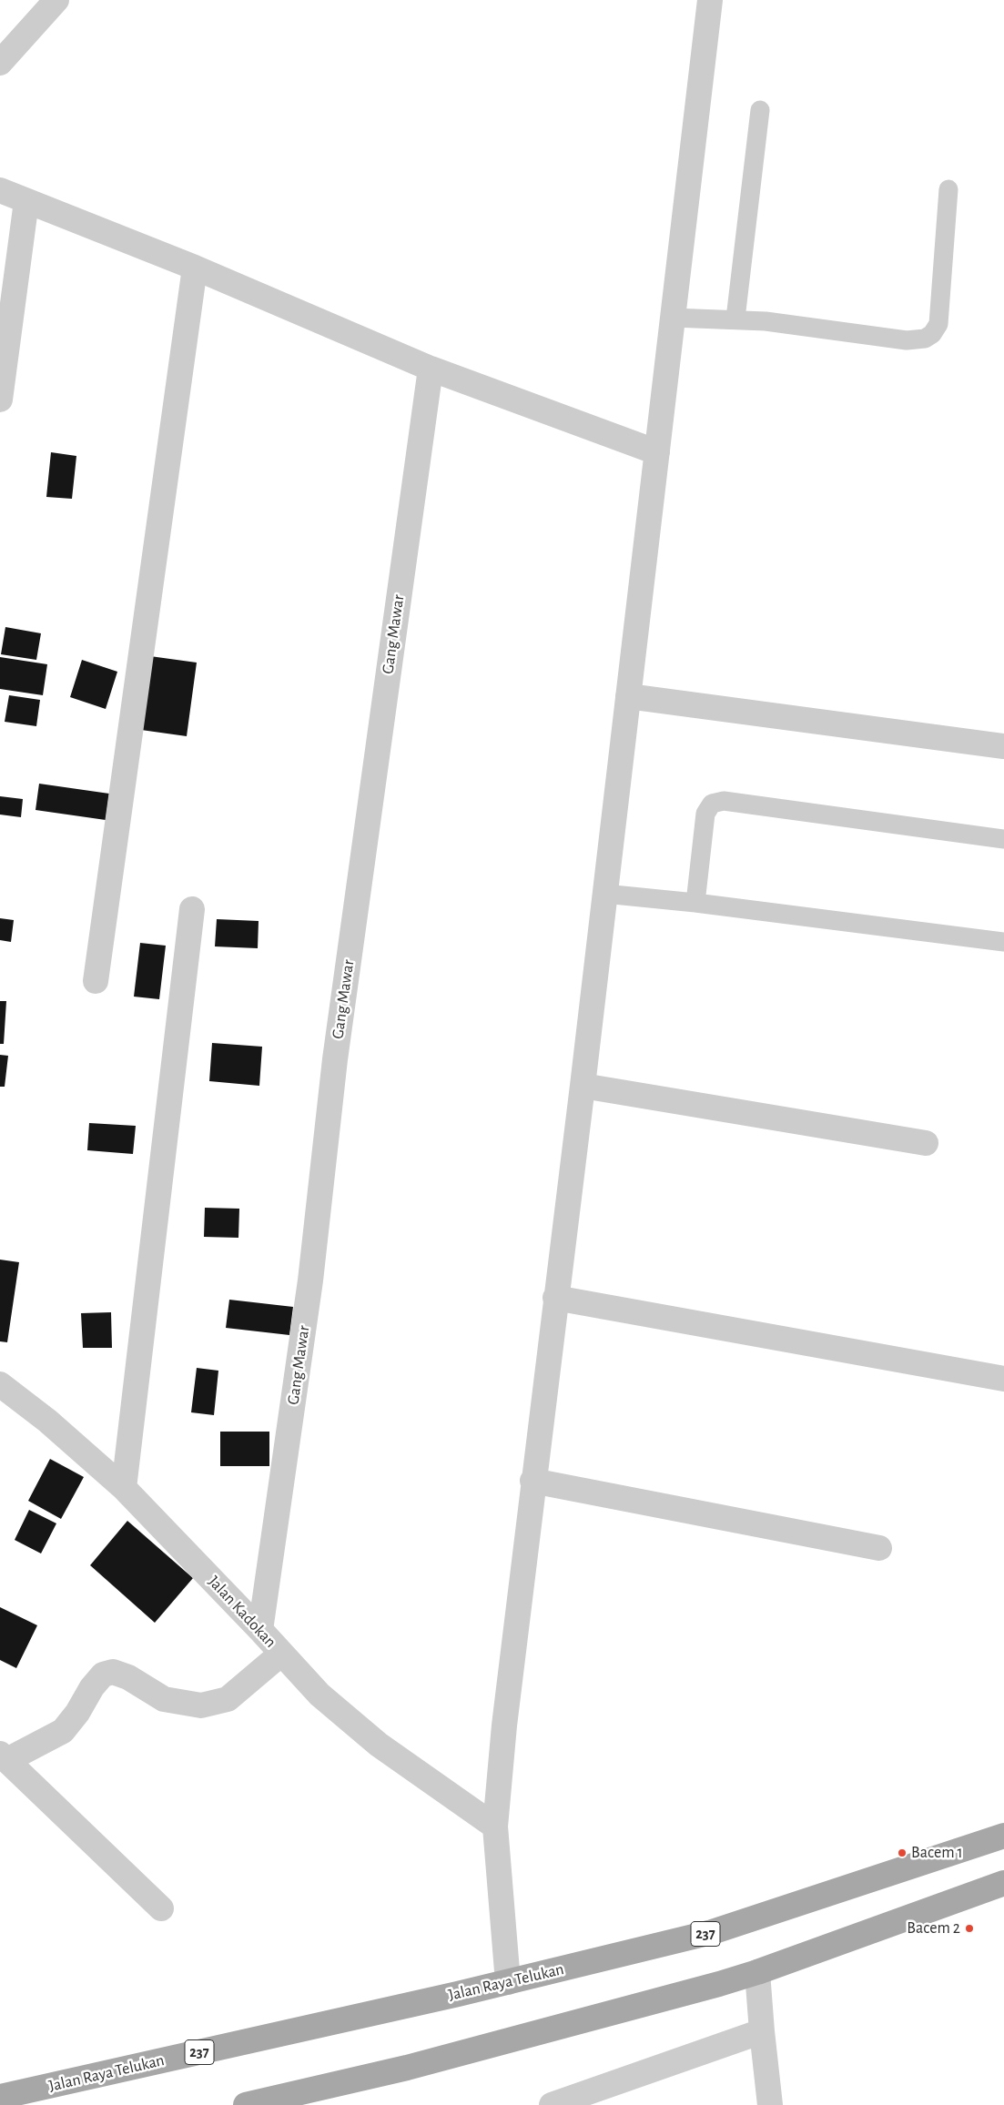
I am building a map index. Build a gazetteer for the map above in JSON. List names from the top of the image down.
{
  "streets": {
    "main road": ["237", "Jalan Raya Telukan"],
    "street": ["Gang Mawar", "Jalan Kadokan"]
  },
  "crossings": [
    ["Gang Mawar", "Jalan Kadokan"]
  ],
  "places": ["Bacem 1", "Bacem 2"]
}
